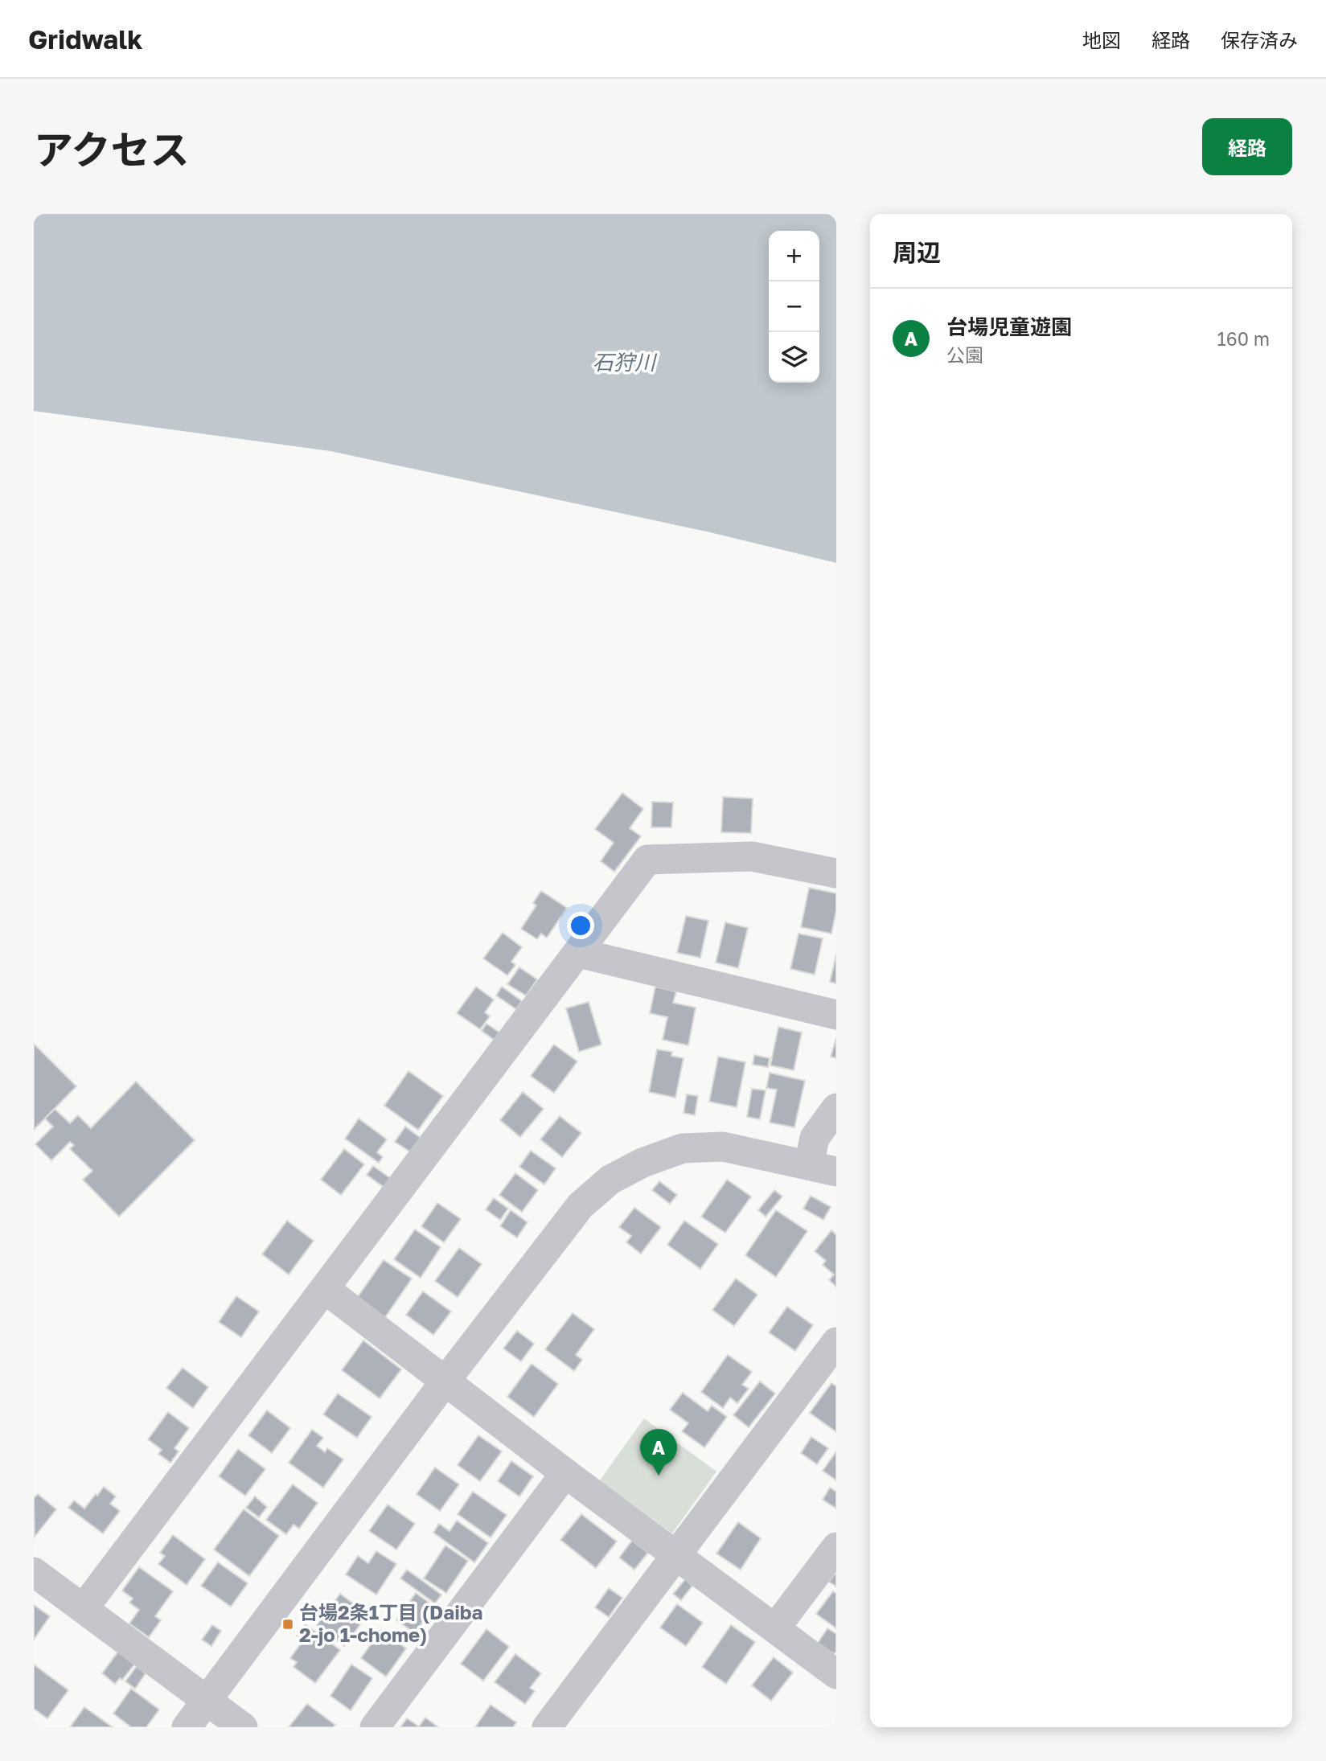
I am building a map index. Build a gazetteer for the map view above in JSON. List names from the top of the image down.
{
  "water": ["石狩川"],
  "places": {
    "transit": ["台場2条1丁目 (Daiba 2-jo 1-chome)"]
  },
  "page": {
    "header": "Gridwalk",
    "nav": ["地図", "経路", "保存済み"],
    "title": "アクセス",
    "buttons": "経路",
    "heading": "周辺",
    "map_buttons": ["+", "−"],
    "list": [
      {
        "mark": "A",
        "name": "台場児童遊園",
        "note": "公園",
        "value": "160 m"
      }
    ],
    "pins": "A"
  }
}
